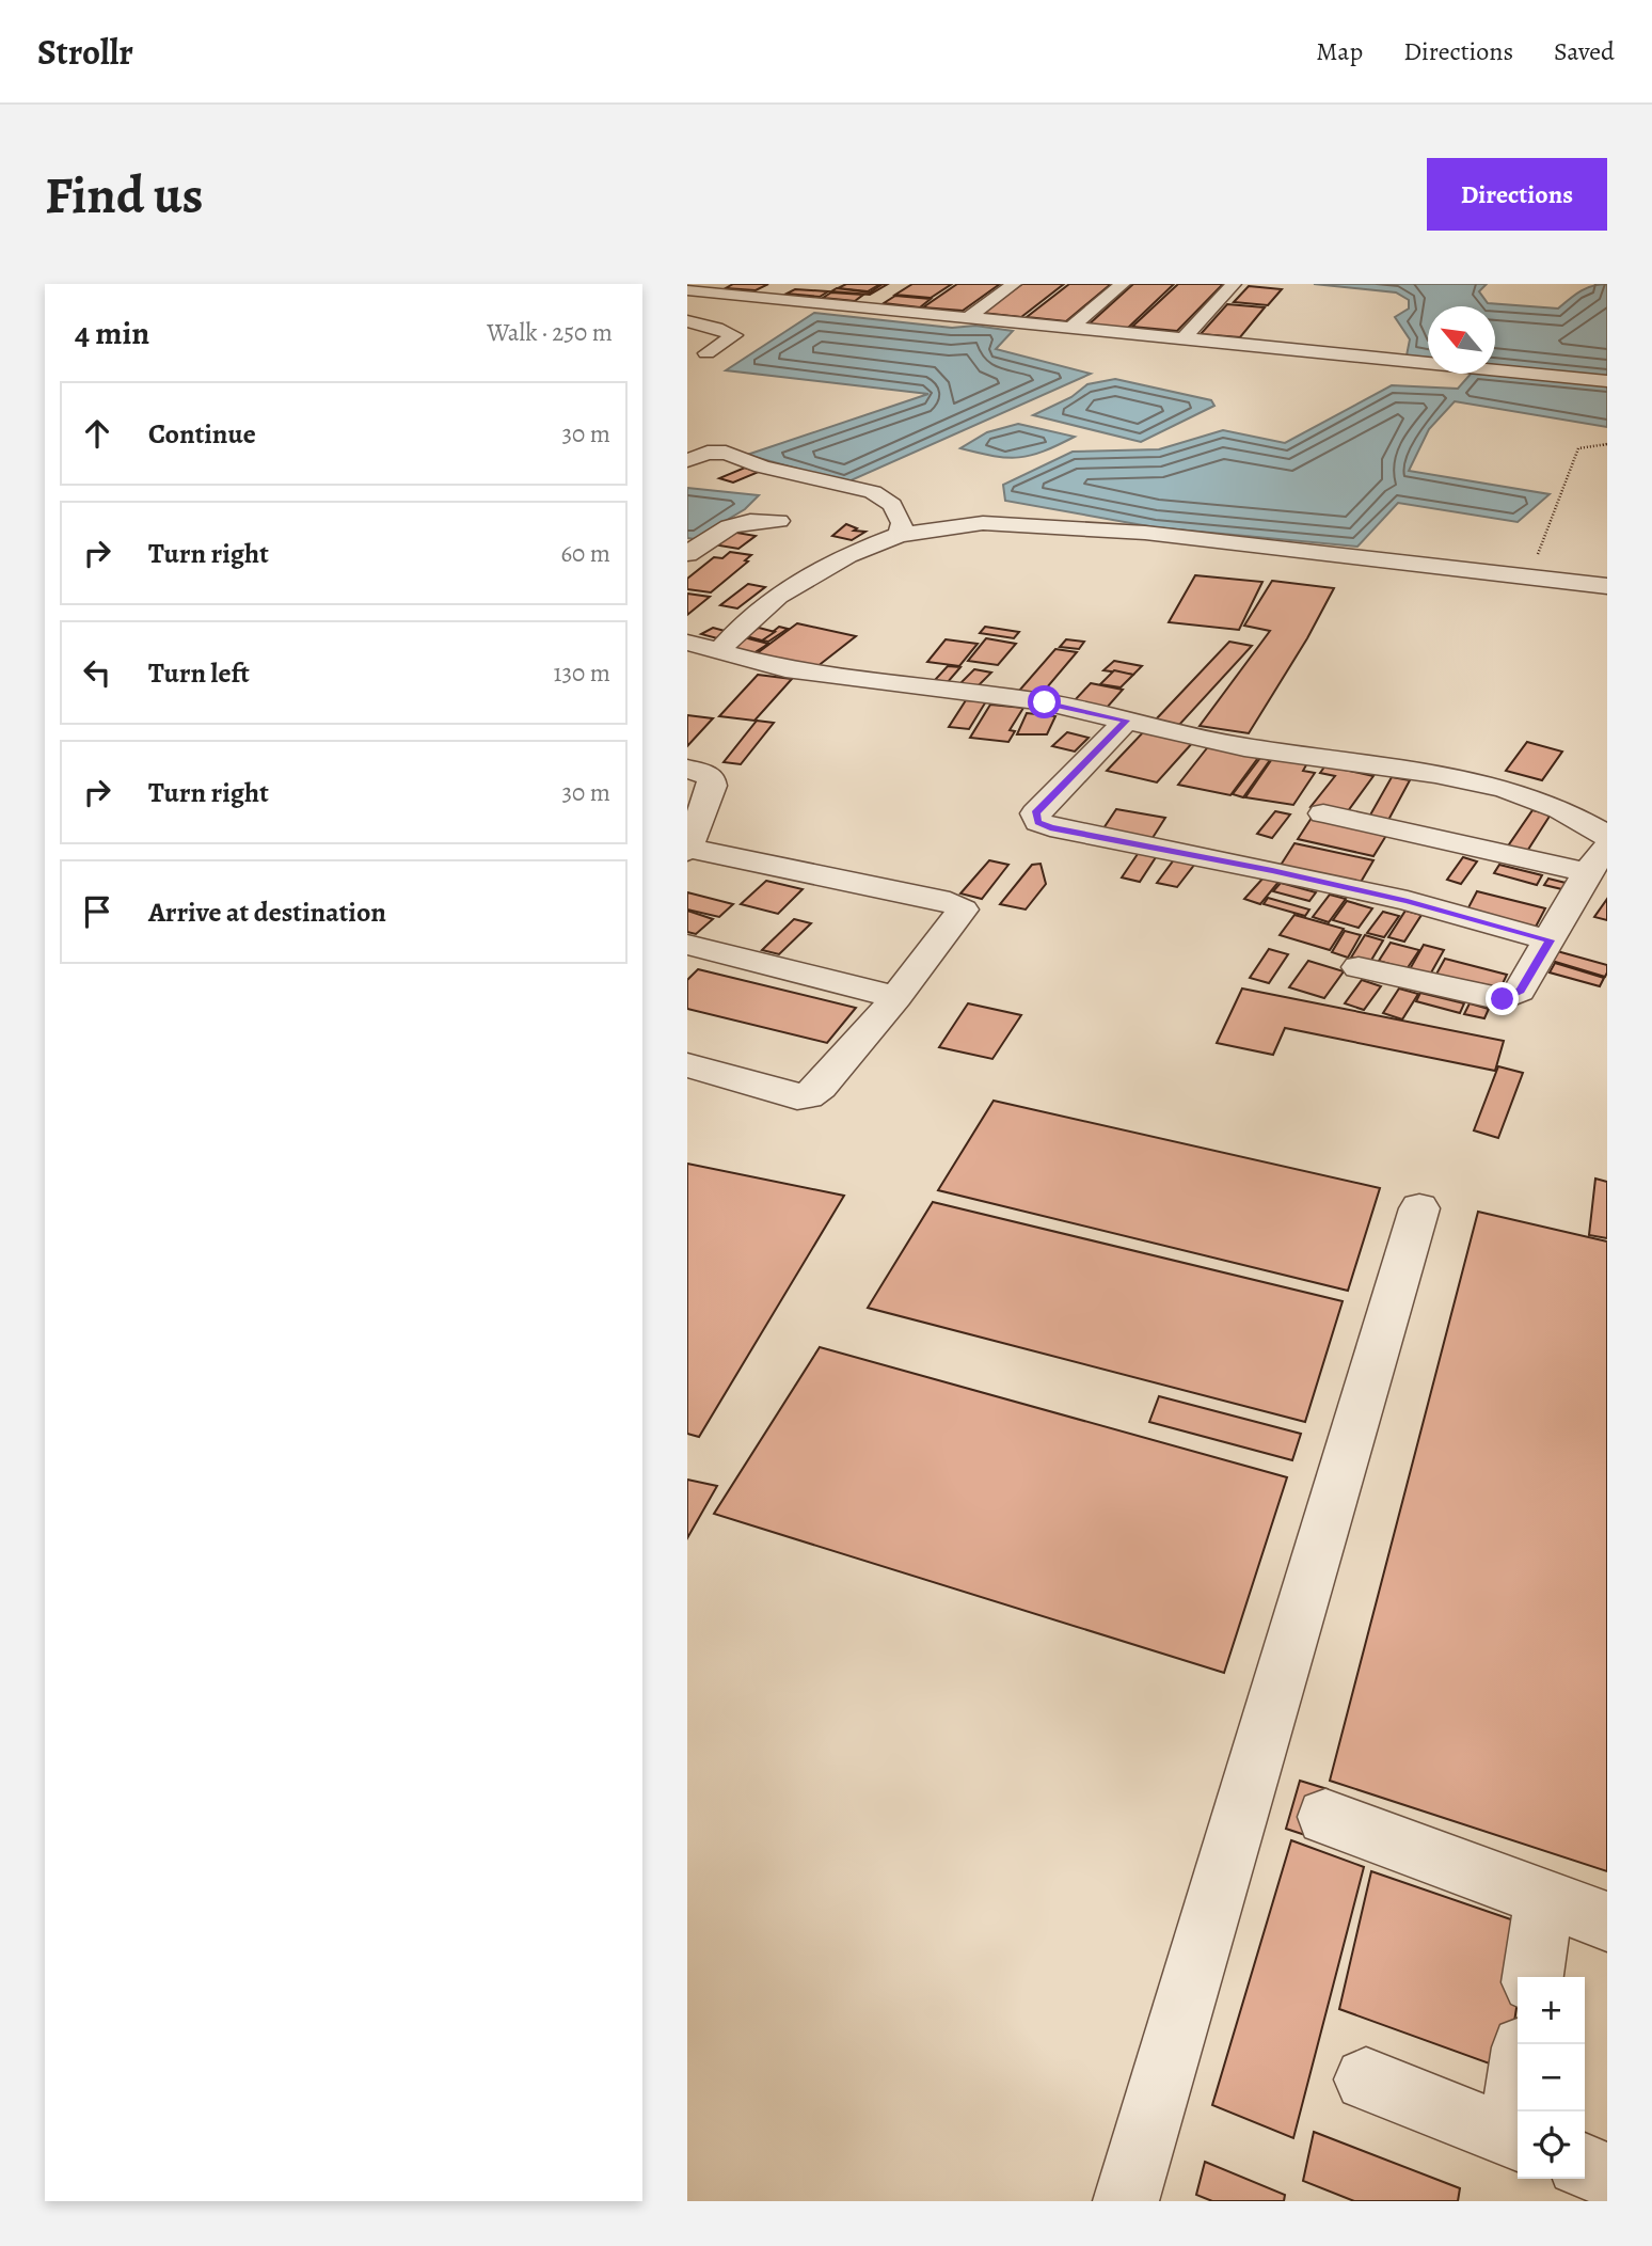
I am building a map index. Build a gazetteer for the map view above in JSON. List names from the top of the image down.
{
  "north": "top left",
  "page": {
    "header": "Strollr",
    "nav": ["Map", "Directions", "Saved"],
    "buttons": "Directions",
    "title": "Find us",
    "heading": ["4 min", "Walk · 250 m"],
    "list": [
      ["Continue", "30 m"],
      ["Turn right", "60 m"],
      ["Turn left", "130 m"],
      ["Turn right", "30 m"],
      "Arrive at destination"
    ],
    "map_buttons": ["+", "−"]
  }
}
